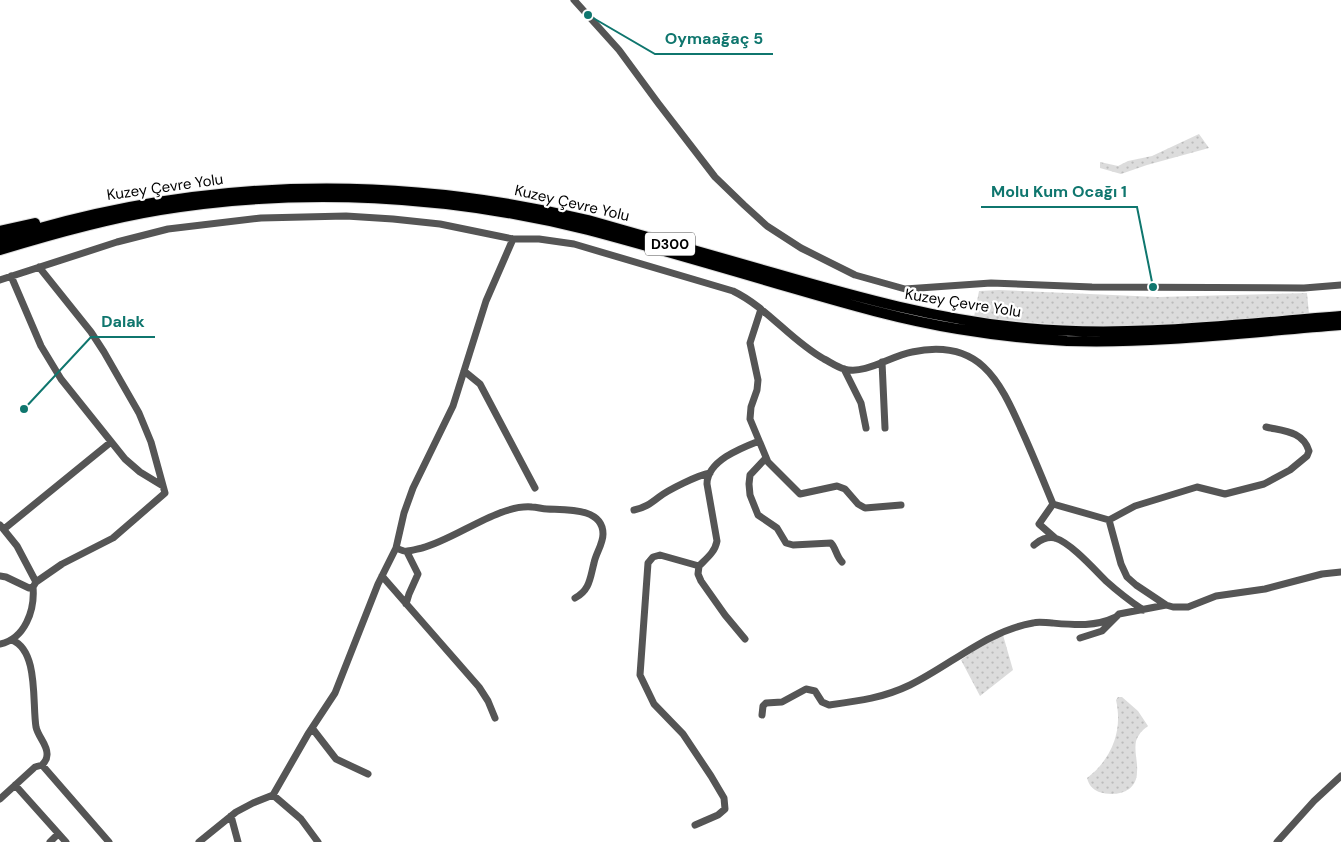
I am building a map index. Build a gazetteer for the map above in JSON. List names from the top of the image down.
{
  "streets": {
    "highway": ["Kuzey Çevre Yolu", "D300"]
  },
  "places": ["Oymaağaç 5", "Molu Kum Ocağı 1", "Dalak"]
}
